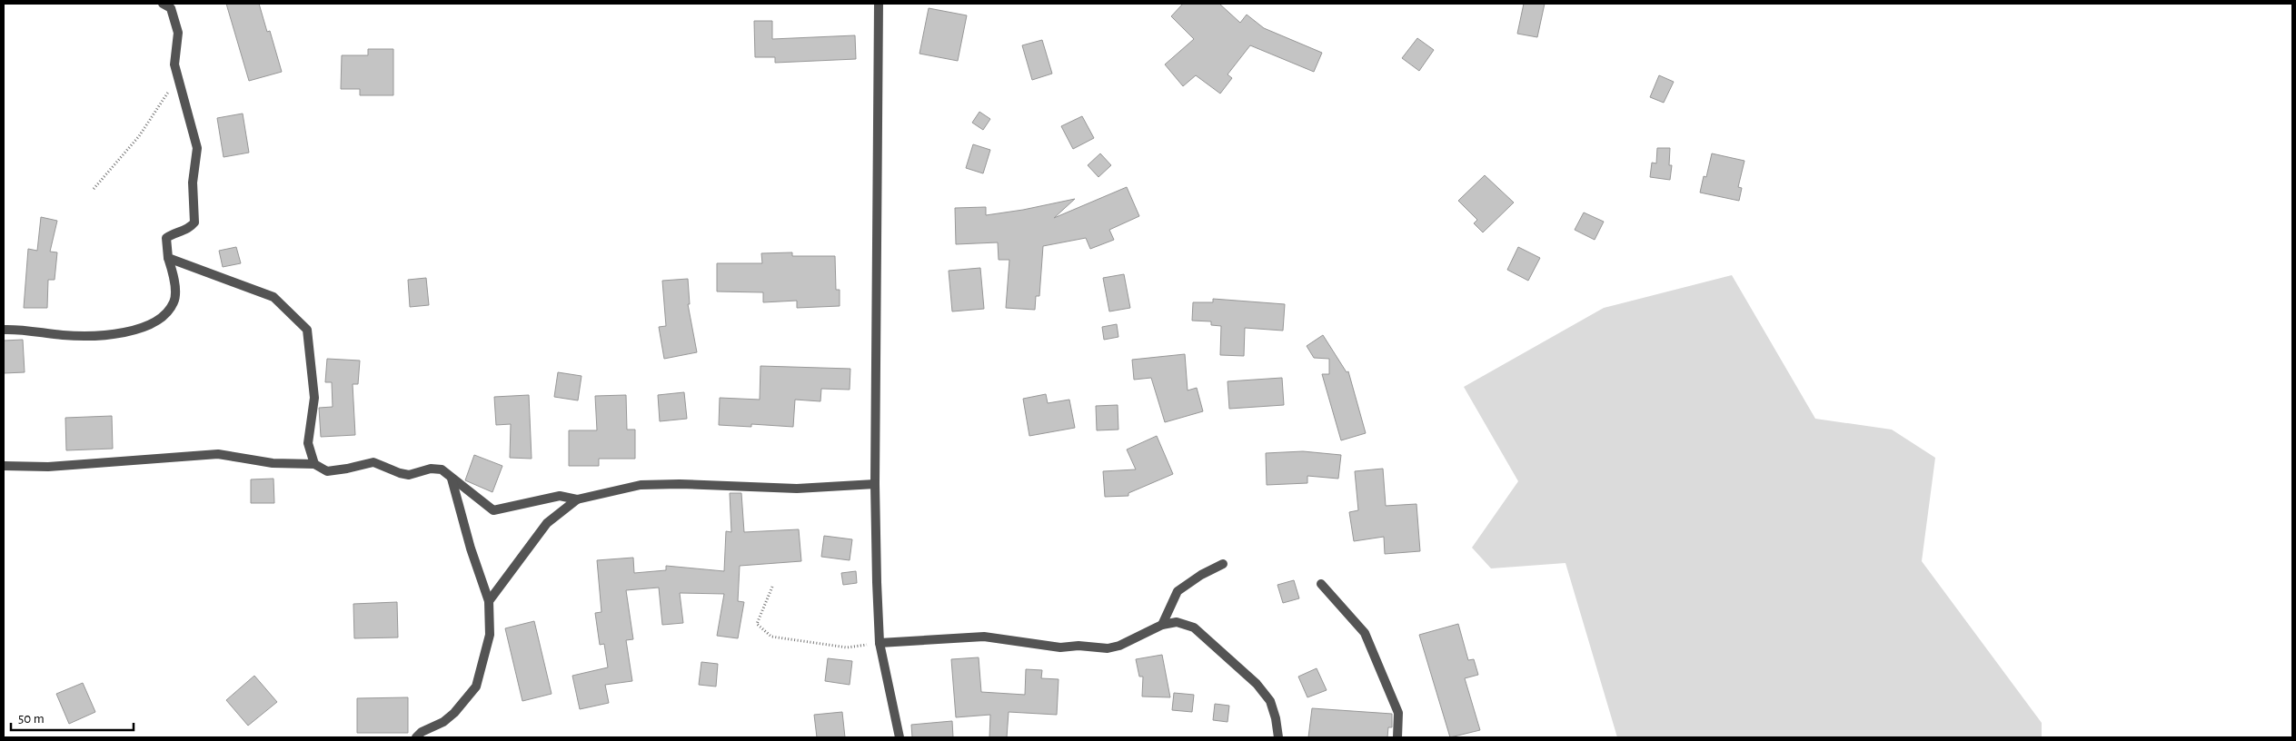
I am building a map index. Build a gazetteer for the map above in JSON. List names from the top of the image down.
{
  "scale_bar": "50 m"
}
